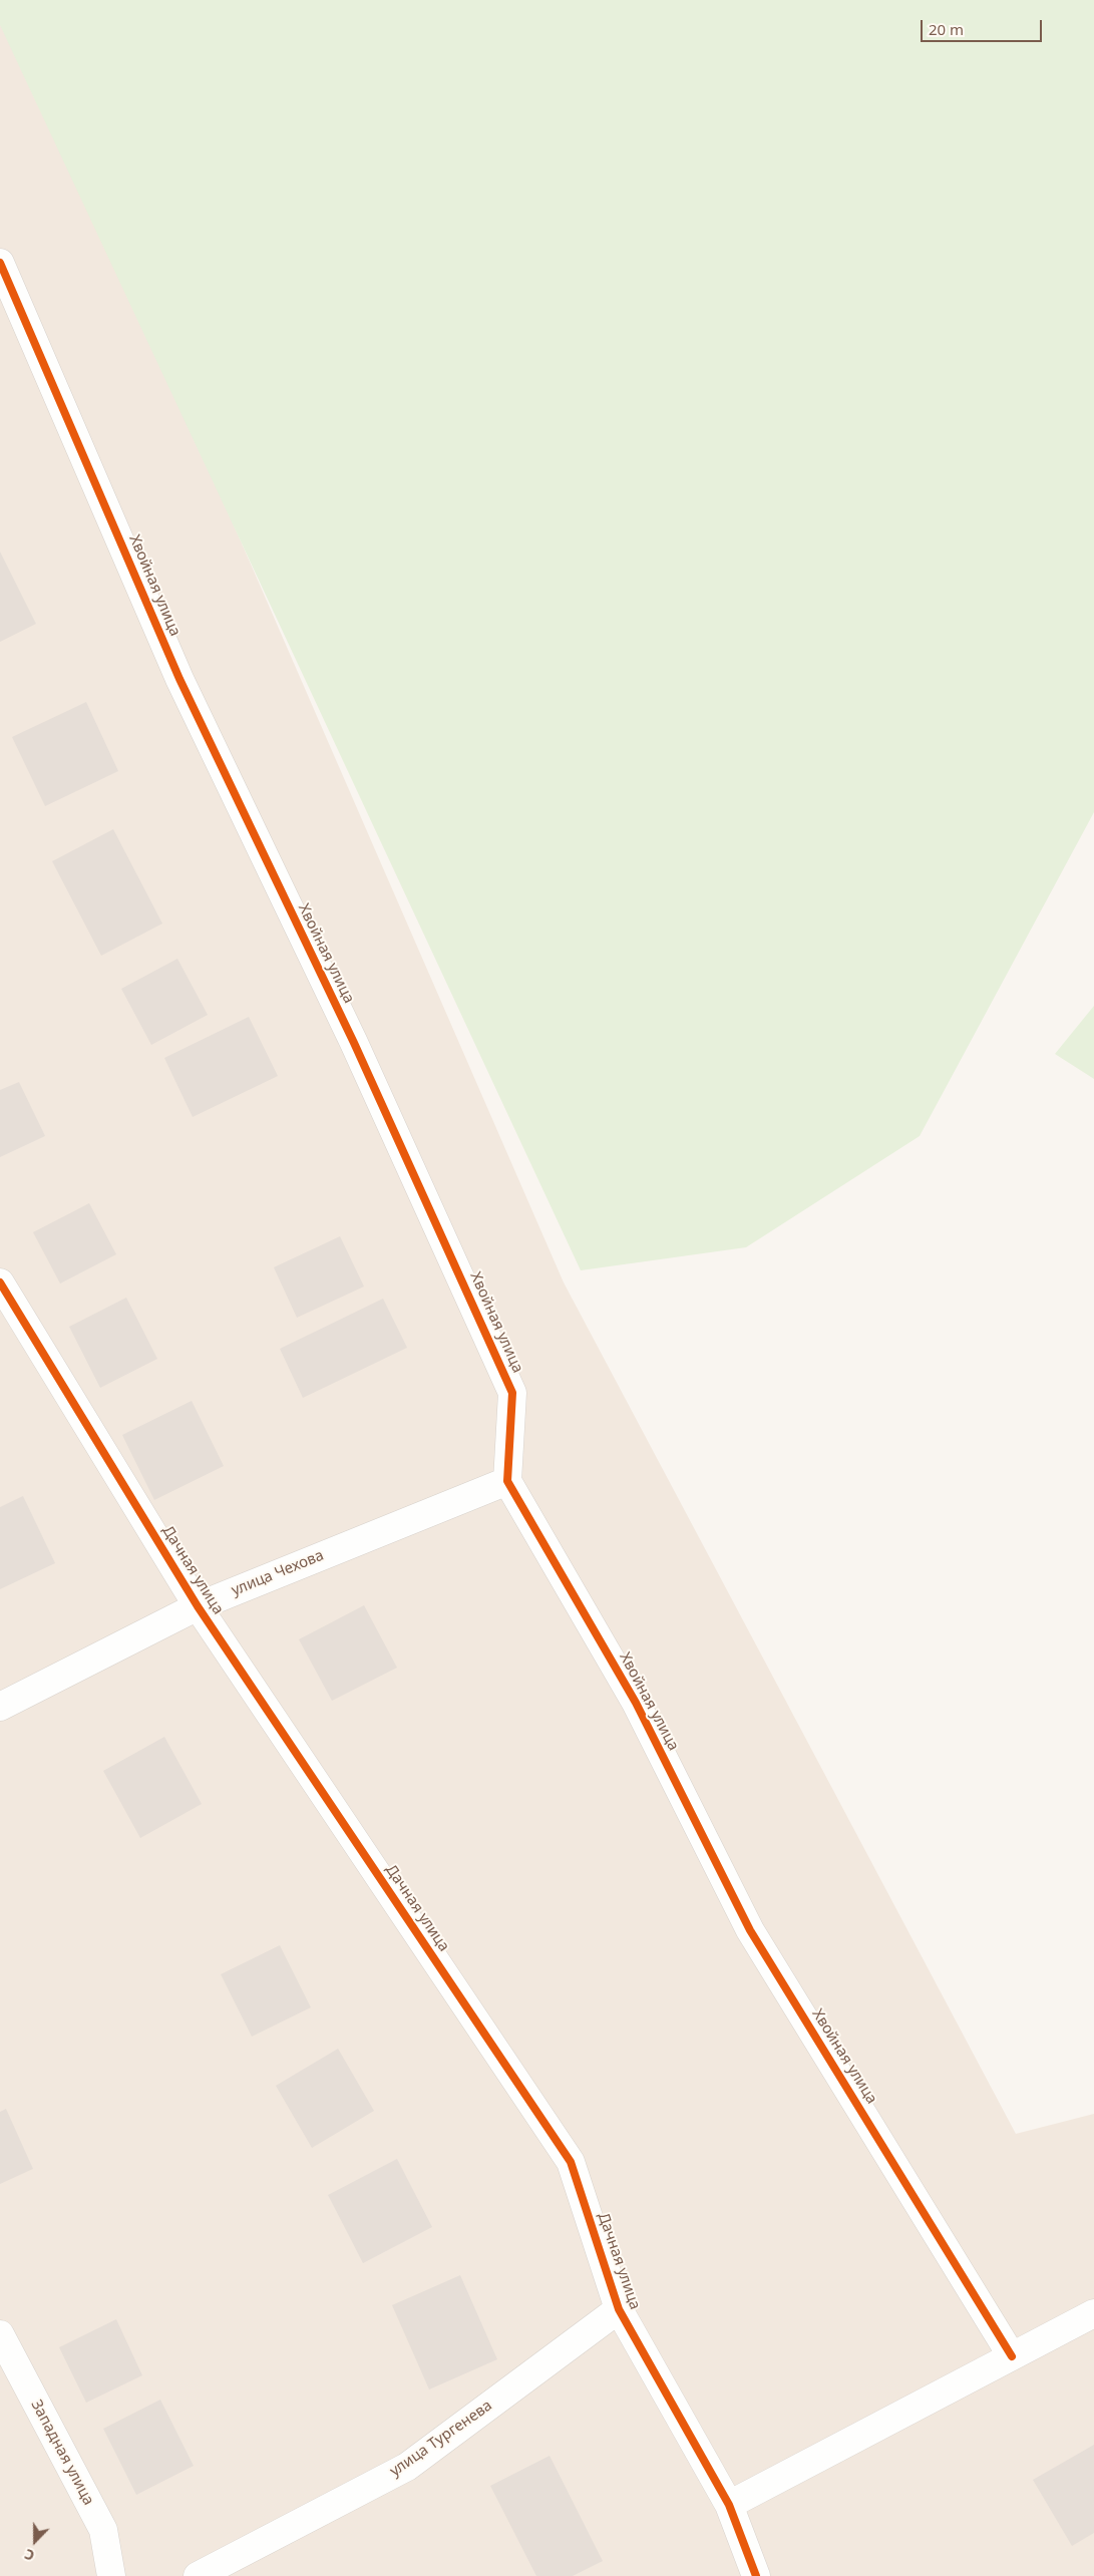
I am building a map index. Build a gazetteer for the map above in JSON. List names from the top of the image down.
{
  "streets": {
    "street": [
      "Хвойная улица",
      "Дачная улица",
      "улица Чехова",
      "улица Тургенева",
      "Западная улица"
    ]
  },
  "crossings": [
    ["Хвойная улица", "улица Чехова"],
    ["Дачная улица", "улица Чехова"],
    ["Дачная улица", "улица Тургенева"]
  ],
  "scale_bar": "20 m",
  "north": "bottom"
}
